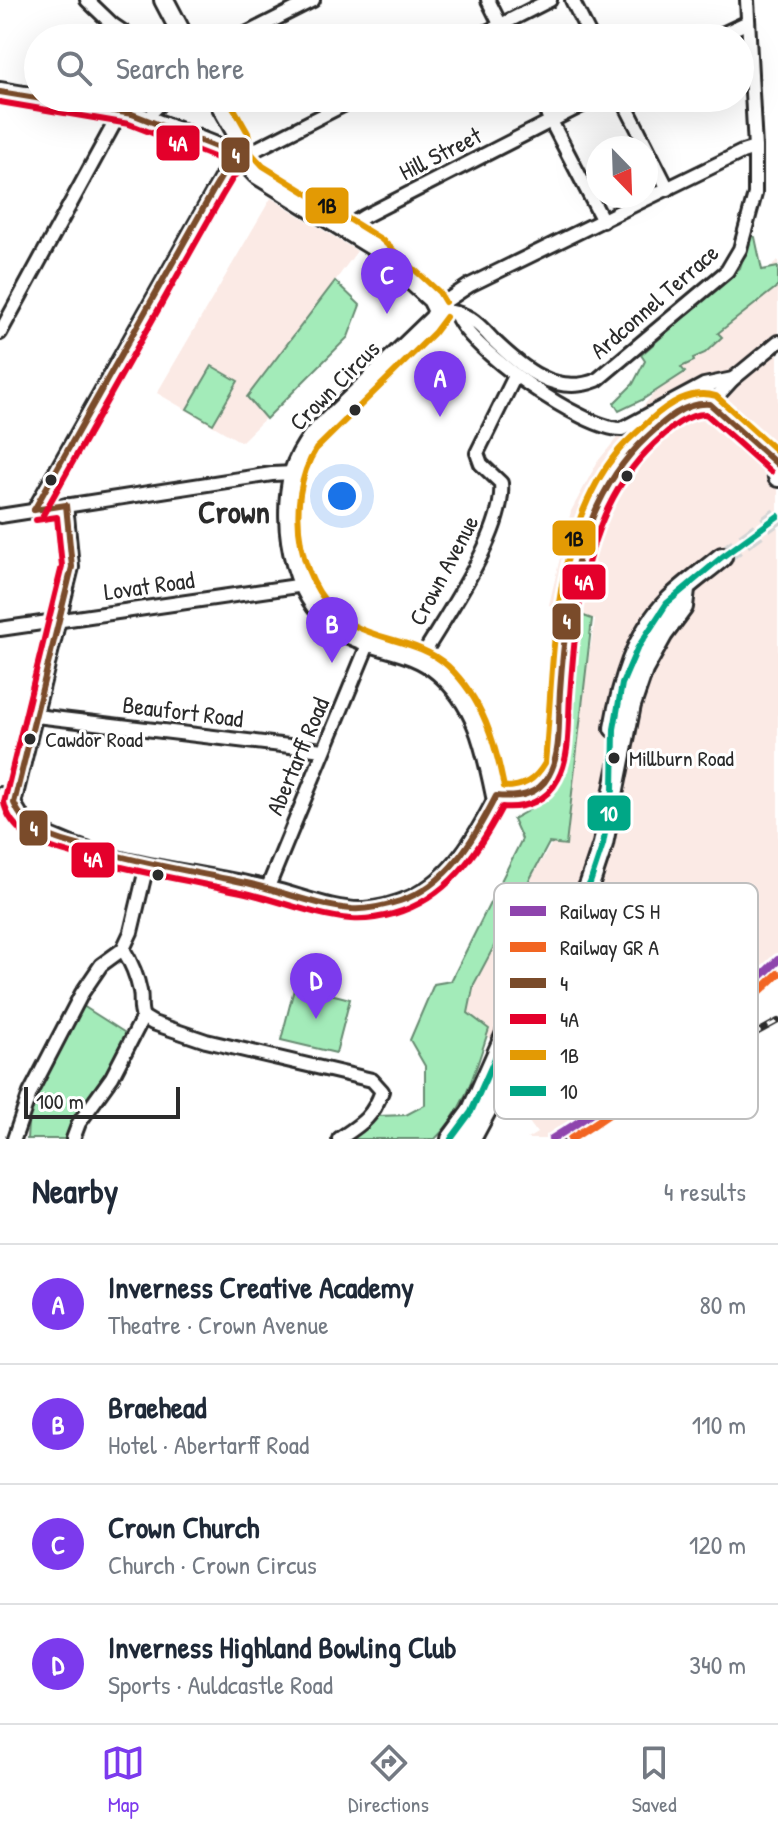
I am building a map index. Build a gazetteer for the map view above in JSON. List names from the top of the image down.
{
  "streets": {
    "street": [
      "Hill Street",
      "Ardconnel Terrace",
      "Crown Circus",
      "Crown Avenue",
      "Lovat Road",
      "Beaufort Road",
      "Abertarff Road"
    ]
  },
  "crossings": [
    ["Ardconnel Terrace", "Crown Circus"],
    ["Crown Circus", "Crown Avenue"],
    ["Crown Circus", "Lovat Road"],
    ["Crown Circus", "Abertarff Road"],
    ["Beaufort Road", "Abertarff Road"]
  ],
  "districts": ["Crown"],
  "places": ["Cawdor Road", "Millburn Road"],
  "lines": [
    "transit line 4",
    "transit line 4A",
    "transit line 1B",
    "transit line 10"
  ],
  "legend": [
    "Railway CS H",
    "Railway GR A",
    "4",
    "4A",
    "1B",
    "10"
  ],
  "scale_bar": "100 m",
  "north": "bottom right",
  "page": {
    "search": "Search here",
    "pins": [
      "C",
      "A",
      "B",
      "D"
    ],
    "scale": "100 m",
    "heading": ["Nearby", "4 results"],
    "list": [
      {
        "mark": "A",
        "name": "Inverness Creative Academy",
        "note": "Theatre · Crown Avenue",
        "value": "80 m"
      },
      {
        "mark": "B",
        "name": "Braehead",
        "note": "Hotel · Abertarff Road",
        "value": "110 m"
      },
      {
        "mark": "C",
        "name": "Crown Church",
        "note": "Church · Crown Circus",
        "value": "120 m"
      },
      {
        "mark": "D",
        "name": "Inverness Highland Bowling Club",
        "note": "Sports · Auldcastle Road",
        "value": "340 m"
      }
    ],
    "nav": ["Map", "Directions", "Saved"]
  }
}
